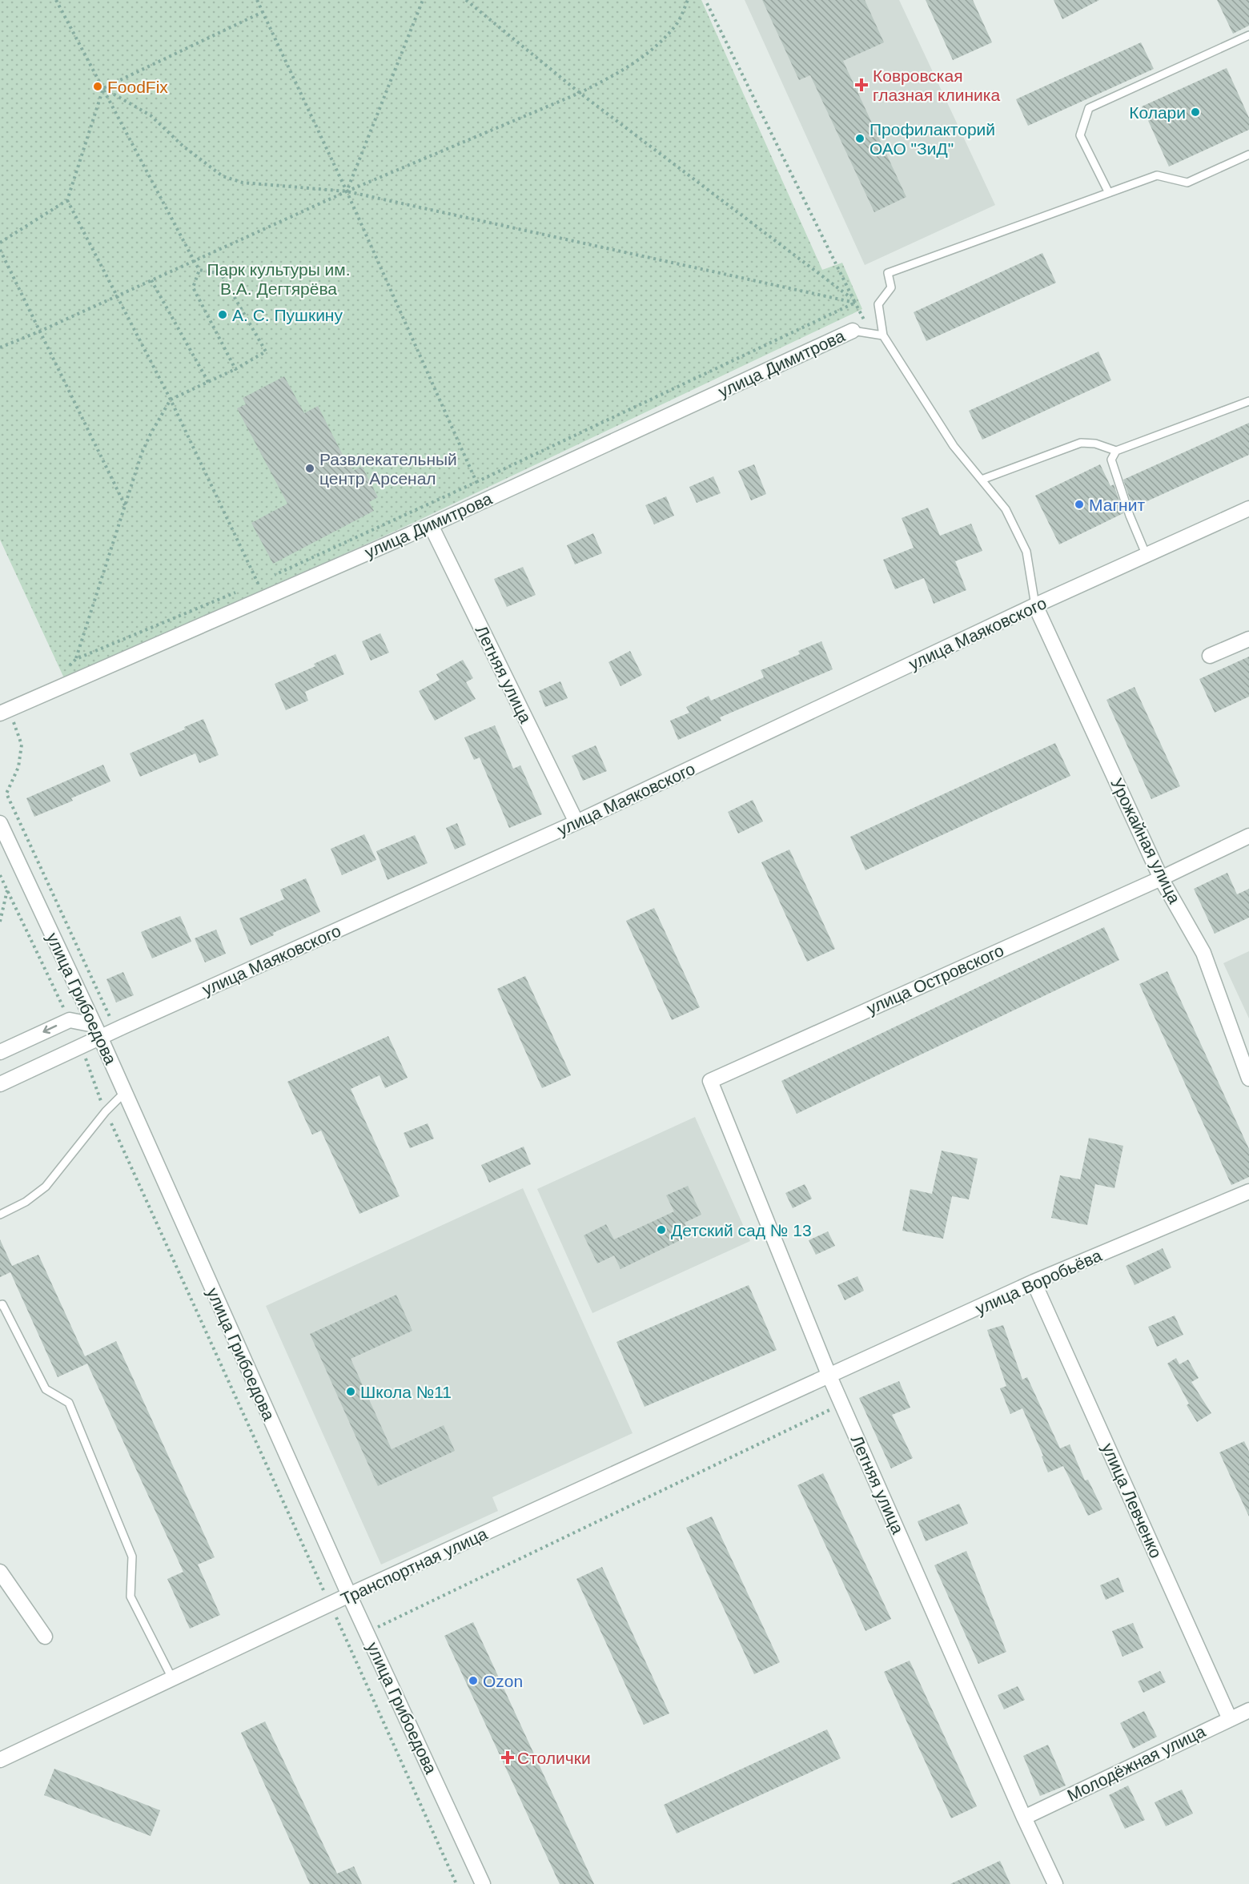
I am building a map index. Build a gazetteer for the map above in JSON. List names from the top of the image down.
{
  "streets": {
    "street": [
      "улица Димитрова",
      "улица Маяковского",
      "Летняя улица",
      "Урожайная улица",
      "улица Островского",
      "улица Грибоедова",
      "улица Воробьёва",
      "улица Левченко",
      "Транспортная улица",
      "Молодёжная улица"
    ]
  },
  "crossings": [
    ["улица Димитрова", "Летняя улица"],
    ["улица Маяковского", "Летняя улица"],
    ["улица Маяковского", "Урожайная улица"],
    ["улица Маяковского", "улица Грибоедова"],
    ["Летняя улица", "улица Островского"],
    ["Летняя улица", "улица Воробьёва"],
    ["Летняя улица", "Транспортная улица"],
    ["Летняя улица", "Молодёжная улица"],
    ["Урожайная улица", "улица Островского"],
    ["улица Грибоедова", "Транспортная улица"],
    ["улица Воробьёва", "улица Левченко"],
    ["улица Воробьёва", "Транспортная улица"],
    ["улица Левченко", "Молодёжная улица"]
  ],
  "parks": ["Парк культуры им. В.А. Дегтярёва"],
  "places": {
    "health": ["Ковровская глазная клиника", "Столички"],
    "other": [
      "FoodFix",
      "Колари",
      "Профилакторий ОАО \"ЗиД\"",
      "А. С. Пушкину",
      "Развлекательный центр Арсенал",
      "Магнит",
      "Детский сад № 13",
      "Школа №11",
      "Ozon"
    ]
  }
}
